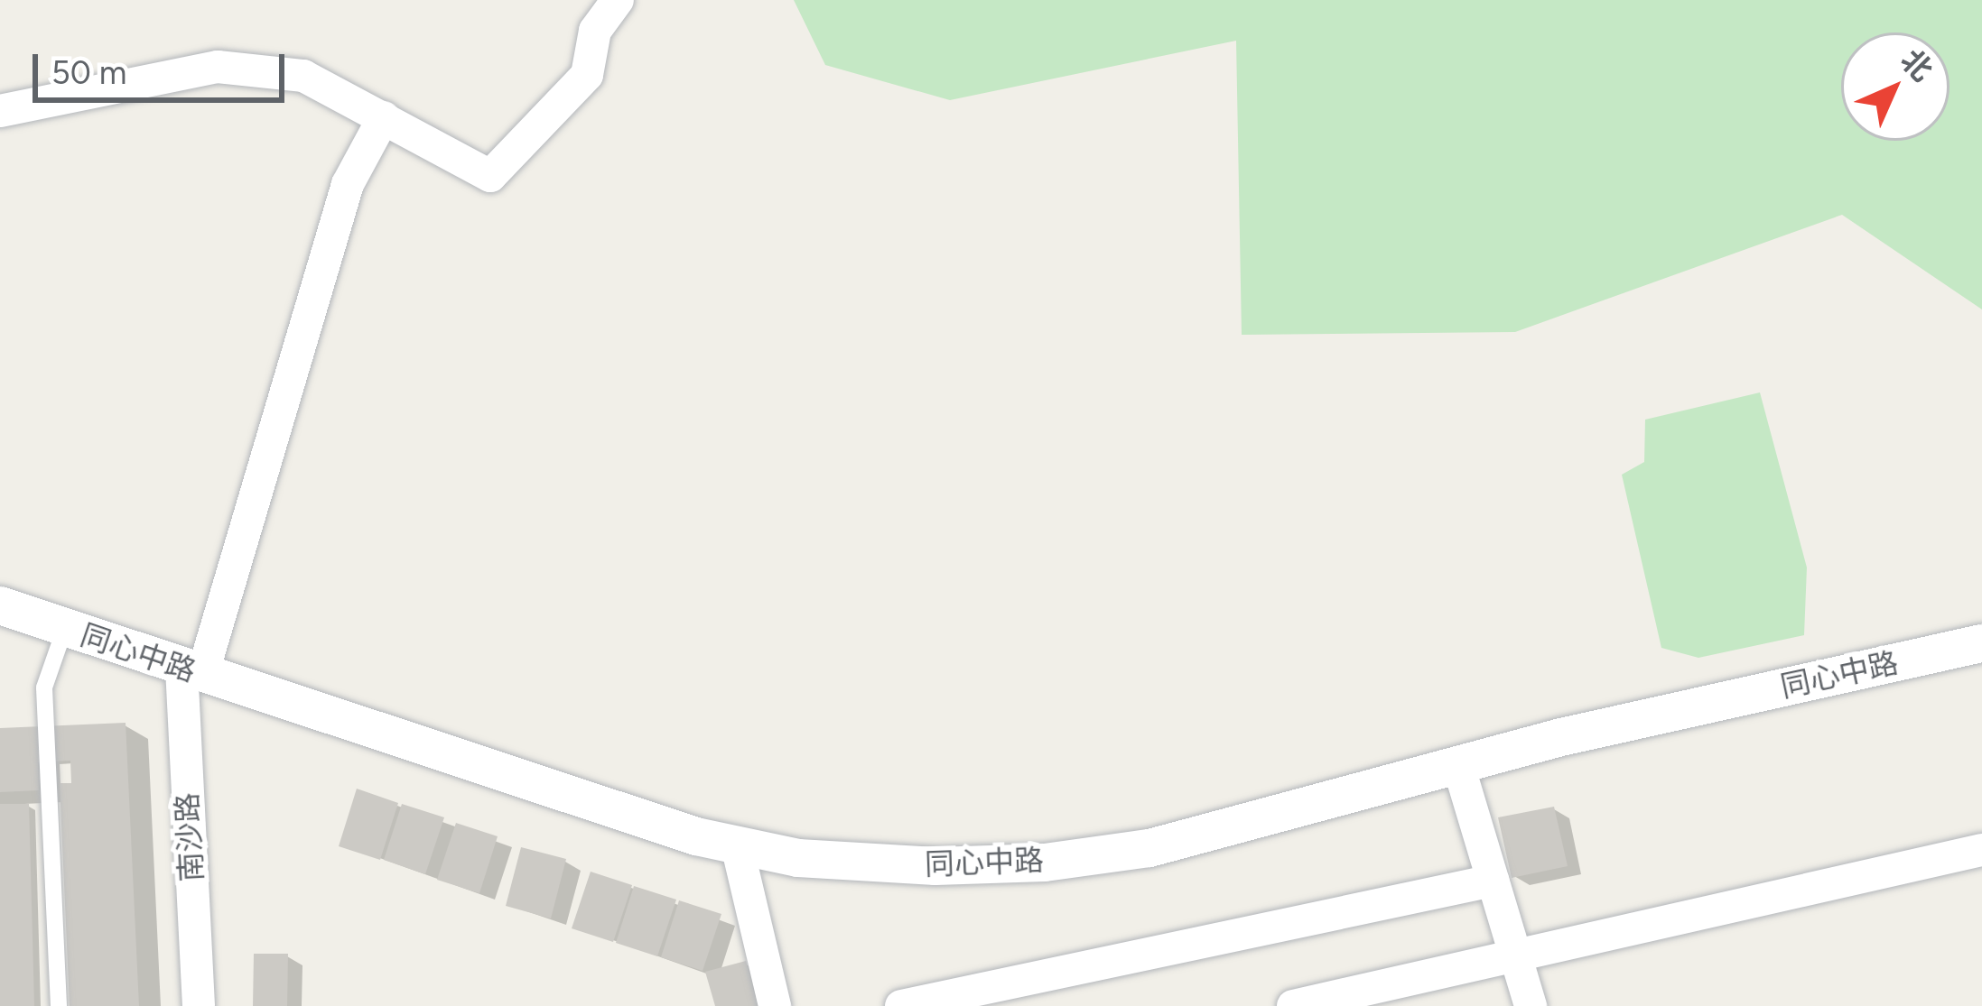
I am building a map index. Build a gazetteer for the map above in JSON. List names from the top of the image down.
{
  "streets": {
    "street": ["同心中路", "南沙路"]
  },
  "crossings": [
    ["同心中路", "南沙路"]
  ],
  "scale_bar": "50 m",
  "north": "top right"
}
